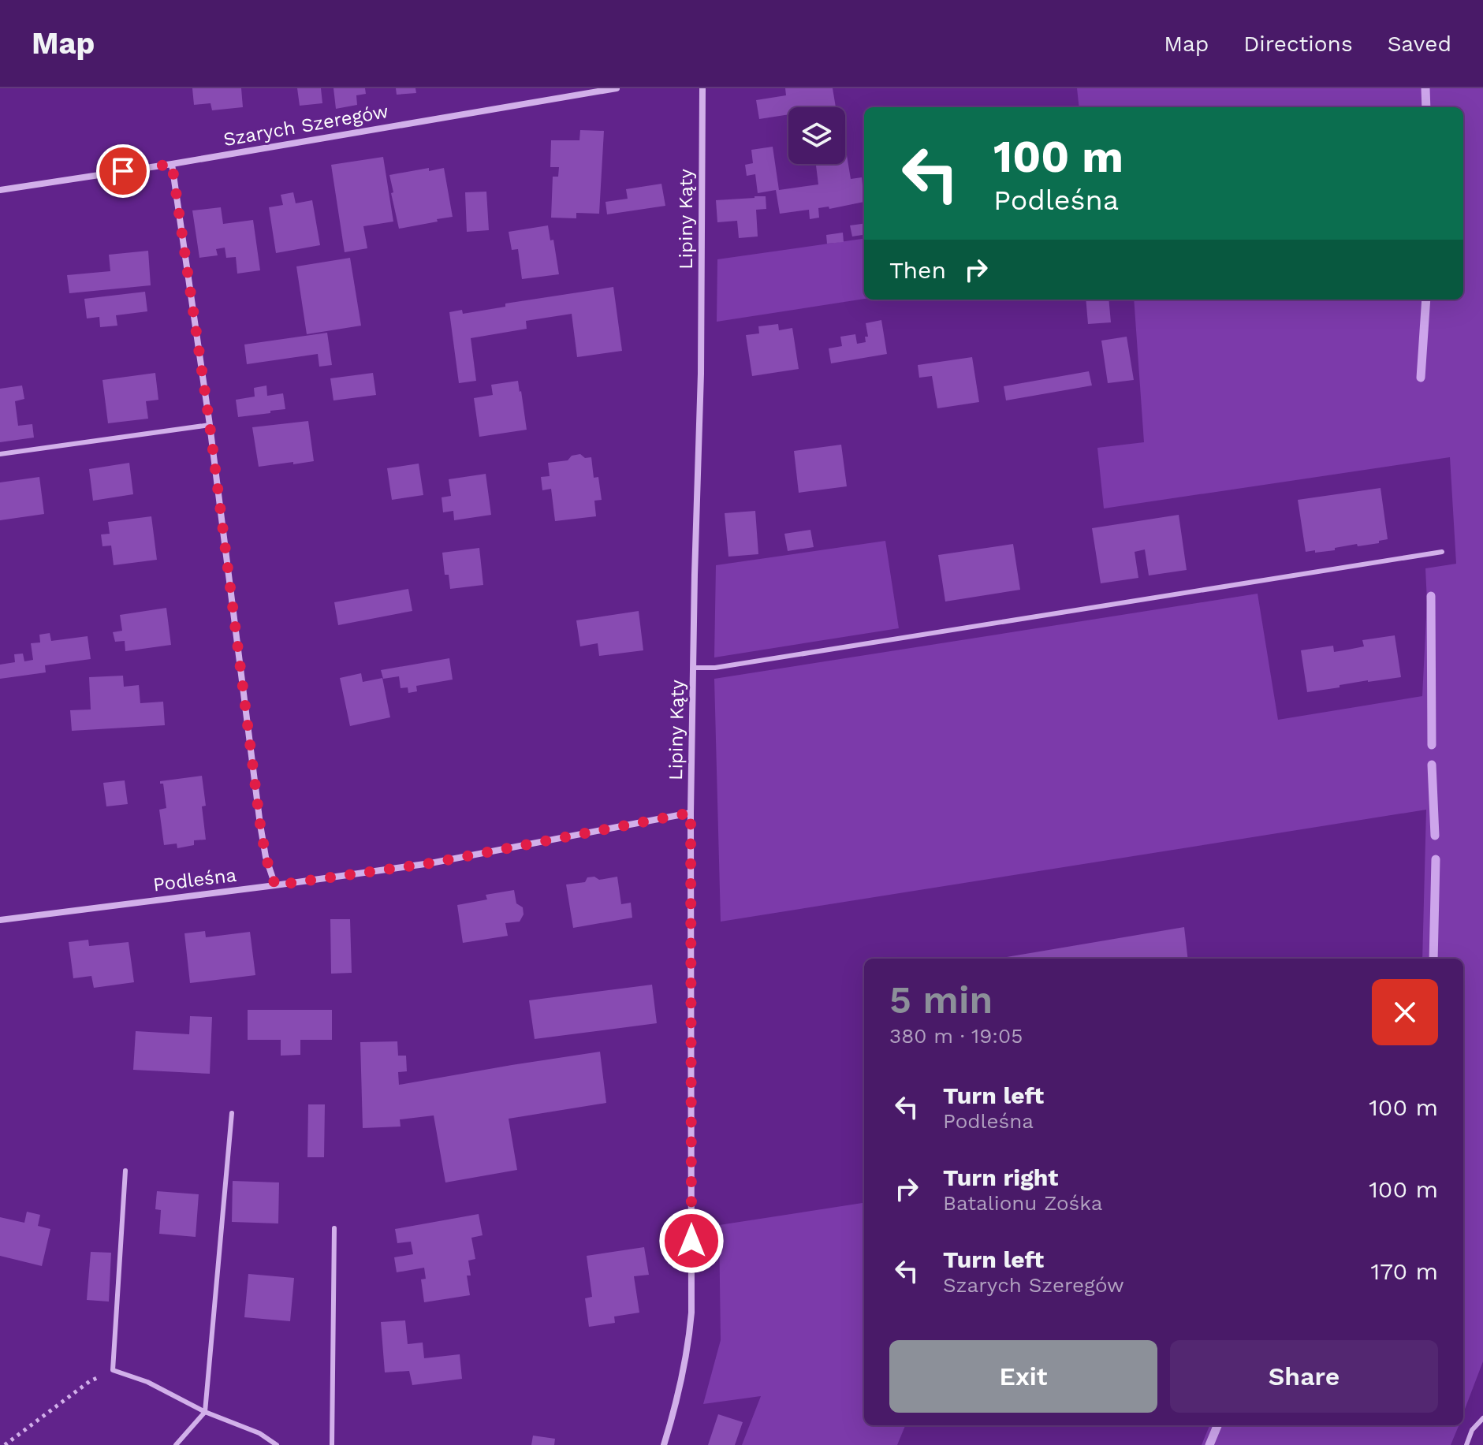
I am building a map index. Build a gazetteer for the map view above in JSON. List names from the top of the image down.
{
  "streets": {
    "street": ["Szarych Szeregów", "Lipiny Kąty", "Podleśna"]
  },
  "crossings": [
    ["Lipiny Kąty", "Podleśna"]
  ],
  "page": {
    "header": "Map",
    "nav": ["Map", "Directions", "Saved"],
    "turn": ["100 m", "Podleśna"],
    "then": "Then",
    "heading": ["5 min", "380 m · 19:05"],
    "list": [
      {
        "name": "Turn left",
        "note": "Podleśna",
        "value": "100 m"
      },
      {
        "name": "Turn right",
        "note": "Batalionu Zośka",
        "value": "100 m"
      },
      {
        "name": "Turn left",
        "note": "Szarych Szeregów",
        "value": "170 m"
      }
    ],
    "buttons": ["Exit", "Share"]
  }
}
